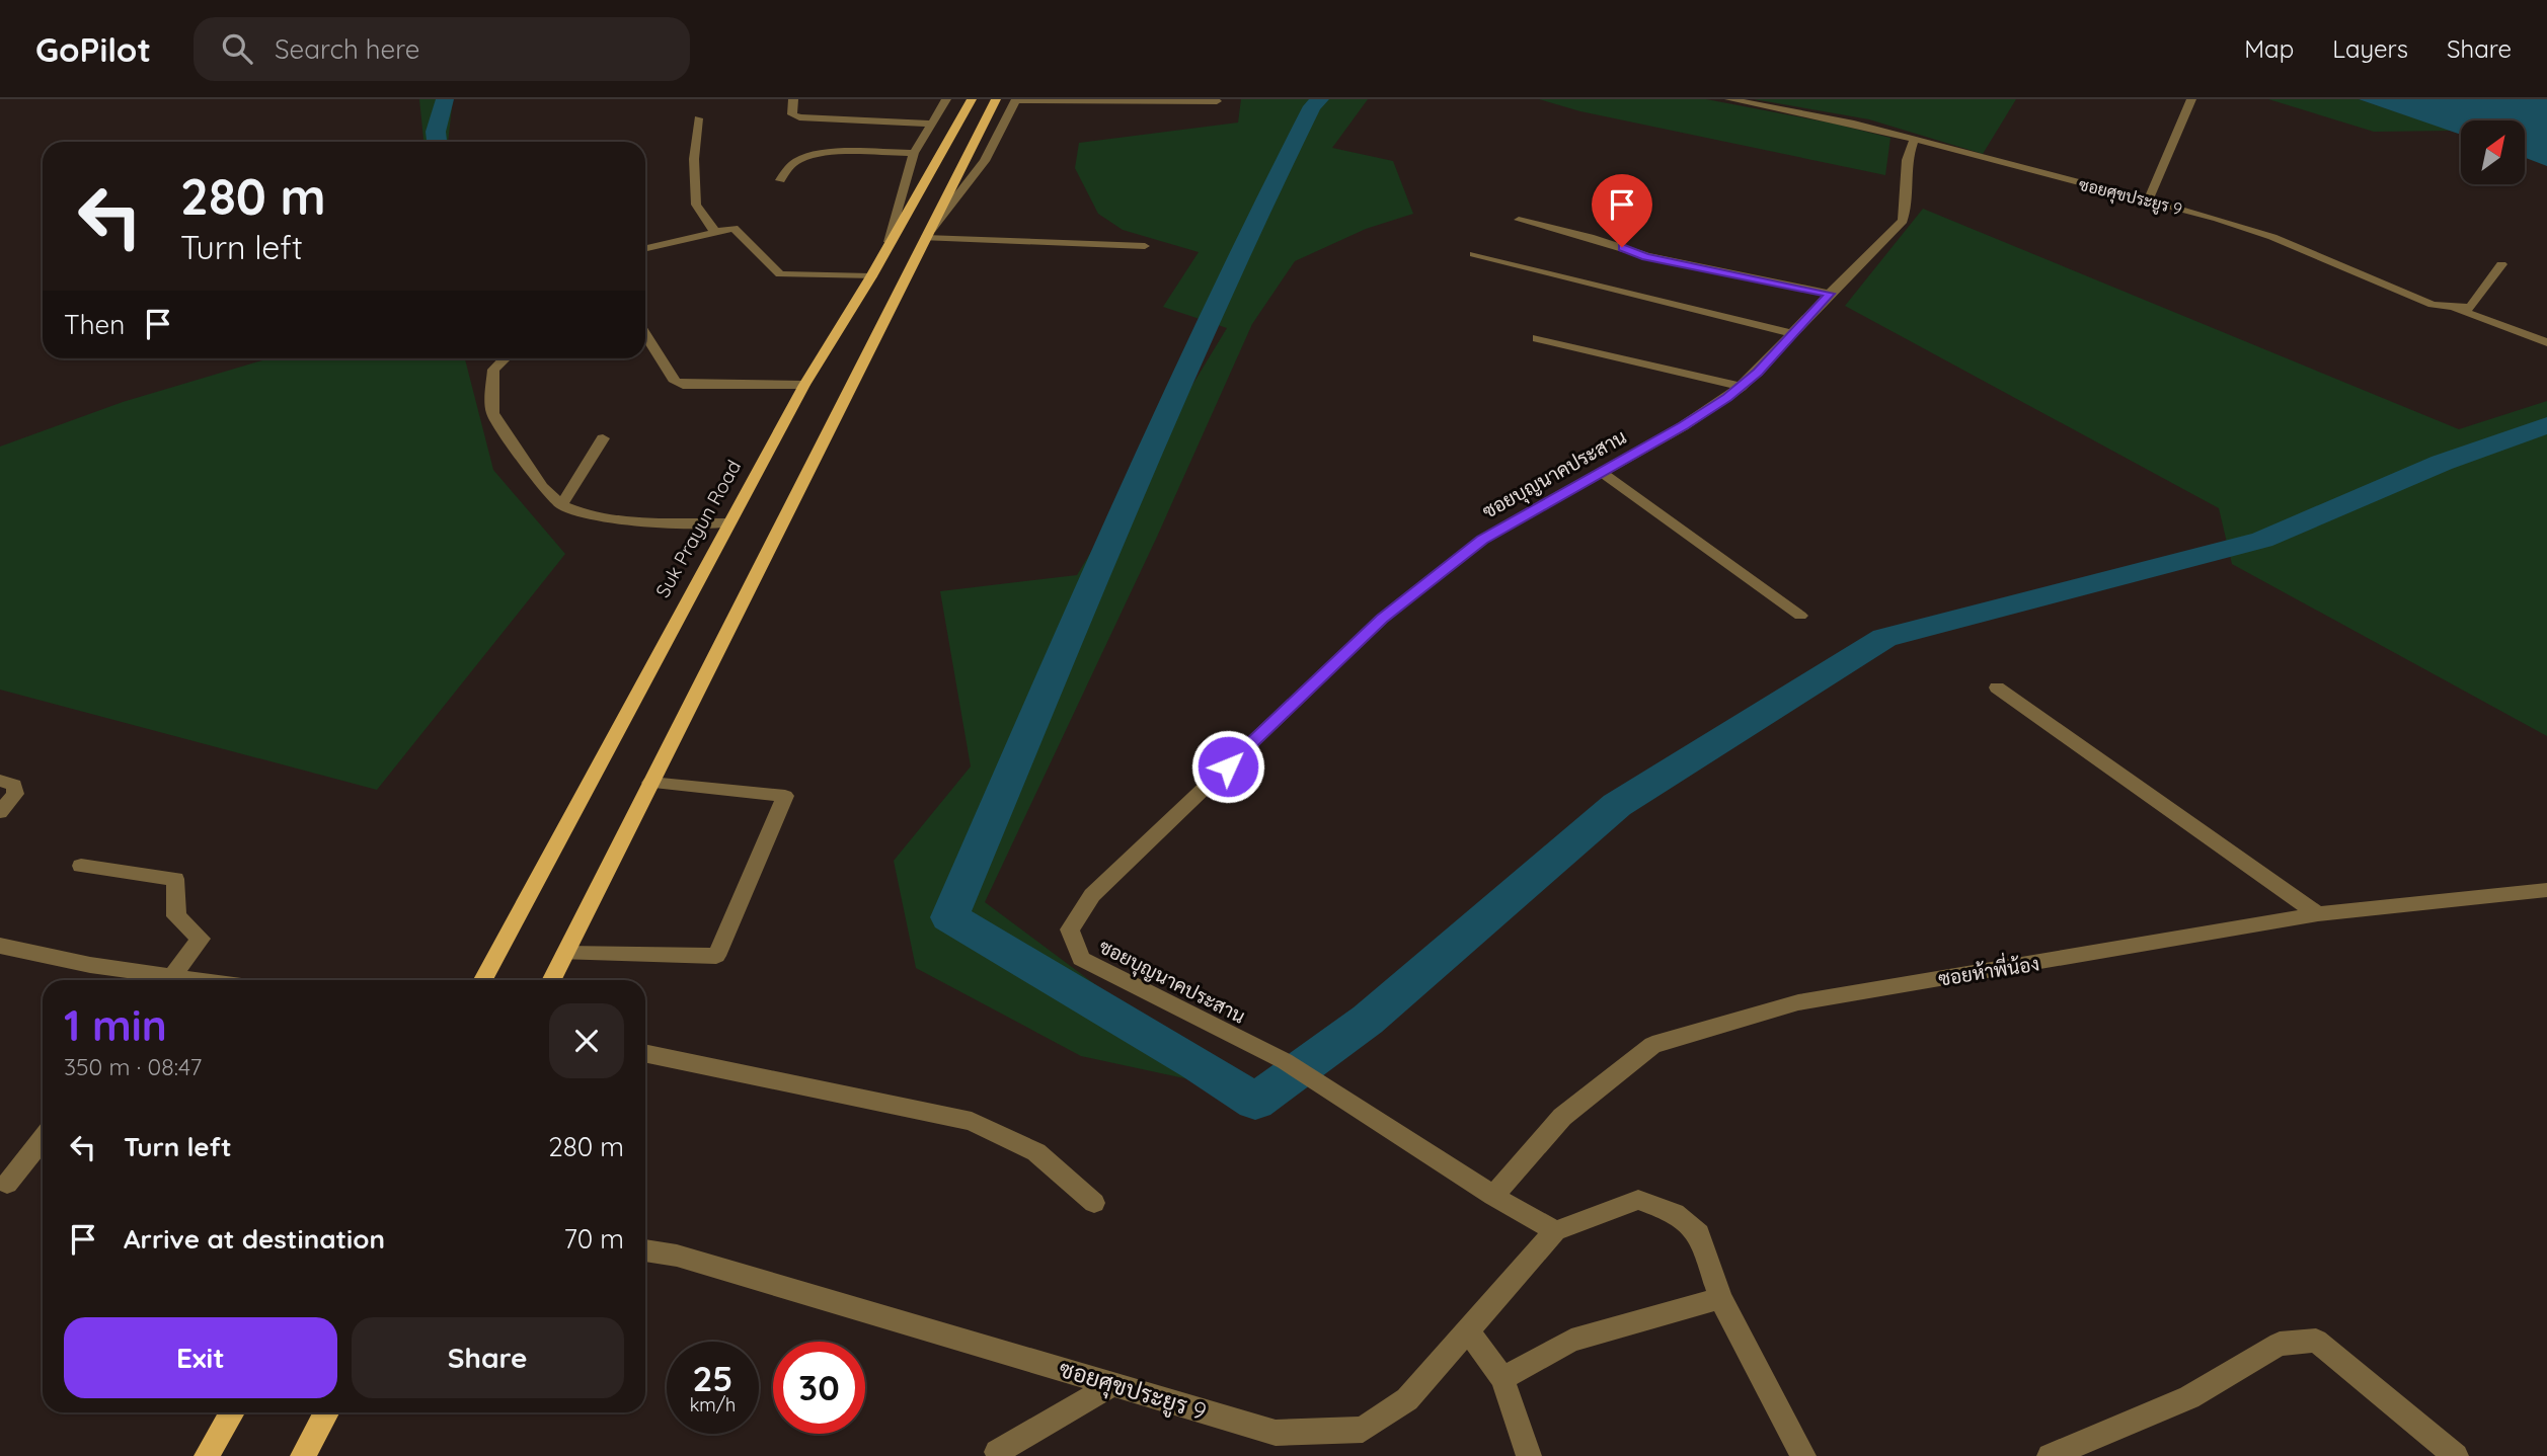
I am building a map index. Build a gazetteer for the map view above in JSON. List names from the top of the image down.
{
  "streets": {
    "main road": ["Suk Prayun Road"],
    "street": ["ซอยศุขประยูร 9", "ซอยบุญนาคประสาน", "ซอยห้าพี่น้อง"]
  },
  "crossings": [
    ["ซอยศุขประยูร 9", "ซอยบุญนาคประสาน"],
    ["ซอยบุญนาคประสาน", "ซอยห้าพี่น้อง"]
  ],
  "north": "top right",
  "page": {
    "header": "GoPilot",
    "search": "Search here",
    "nav": ["Map", "Layers", "Share"],
    "turn": ["280 m", "Turn left"],
    "then": "Then",
    "heading": ["1 min", "350 m · 08:47"],
    "list": [
      {
        "name": "Turn left",
        "value": "280 m"
      },
      {
        "name": "Arrive at destination",
        "value": "70 m"
      }
    ],
    "buttons": ["Exit", "Share"],
    "speed": "25 km/h",
    "limit": "30"
  }
}
